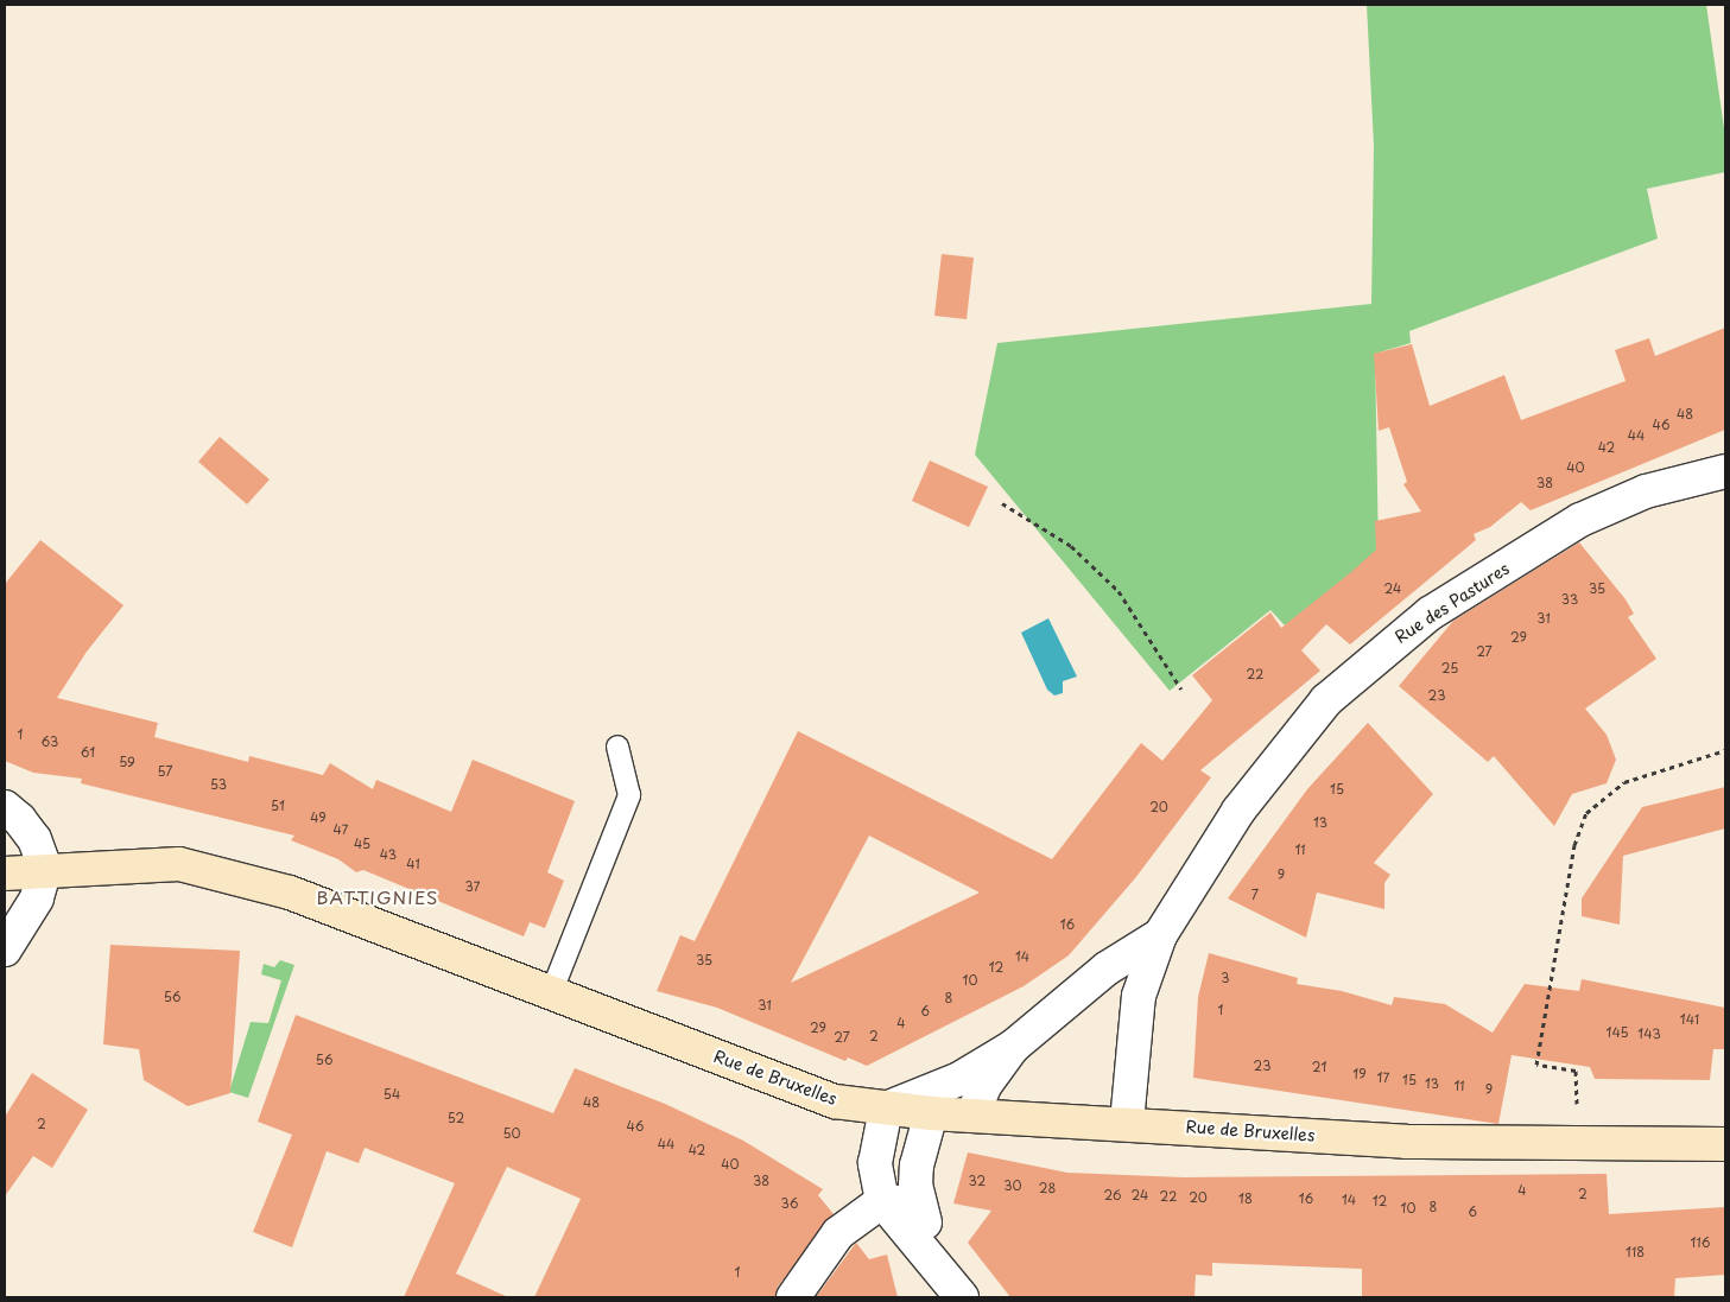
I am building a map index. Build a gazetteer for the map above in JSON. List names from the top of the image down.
{
  "streets": {
    "main road": ["Rue de Bruxelles"],
    "street": ["Rue des Pastures"]
  },
  "crossings": [
    ["Rue des Pastures", "Rue de Bruxelles"]
  ],
  "districts": ["BATTIGNIES"],
  "house_numbers": [
    "48",
    "46",
    "44",
    "42",
    "40",
    "38",
    "24",
    "35",
    "33",
    "31",
    "29",
    "27",
    "25",
    "22",
    "23",
    "1",
    "63",
    "61",
    "59",
    "57",
    "53",
    "15",
    "51",
    "20",
    "49",
    "13",
    "47",
    "45",
    "11",
    "43",
    "41",
    "9",
    "37",
    "7",
    "16",
    "14",
    "35",
    "12",
    "3",
    "10",
    "56",
    "8",
    "31",
    "1",
    "6",
    "141",
    "4",
    "29",
    "145",
    "143",
    "2",
    "27",
    "56",
    "23",
    "21",
    "19",
    "17",
    "15",
    "13",
    "11",
    "9",
    "54",
    "48",
    "52",
    "2",
    "46",
    "50",
    "44",
    "42",
    "40",
    "38",
    "32",
    "30",
    "28",
    "4",
    "2",
    "26",
    "24",
    "22",
    "20",
    "18",
    "16",
    "14",
    "12",
    "36",
    "8",
    "10",
    "6",
    "116",
    "118",
    "1"
  ]
}
